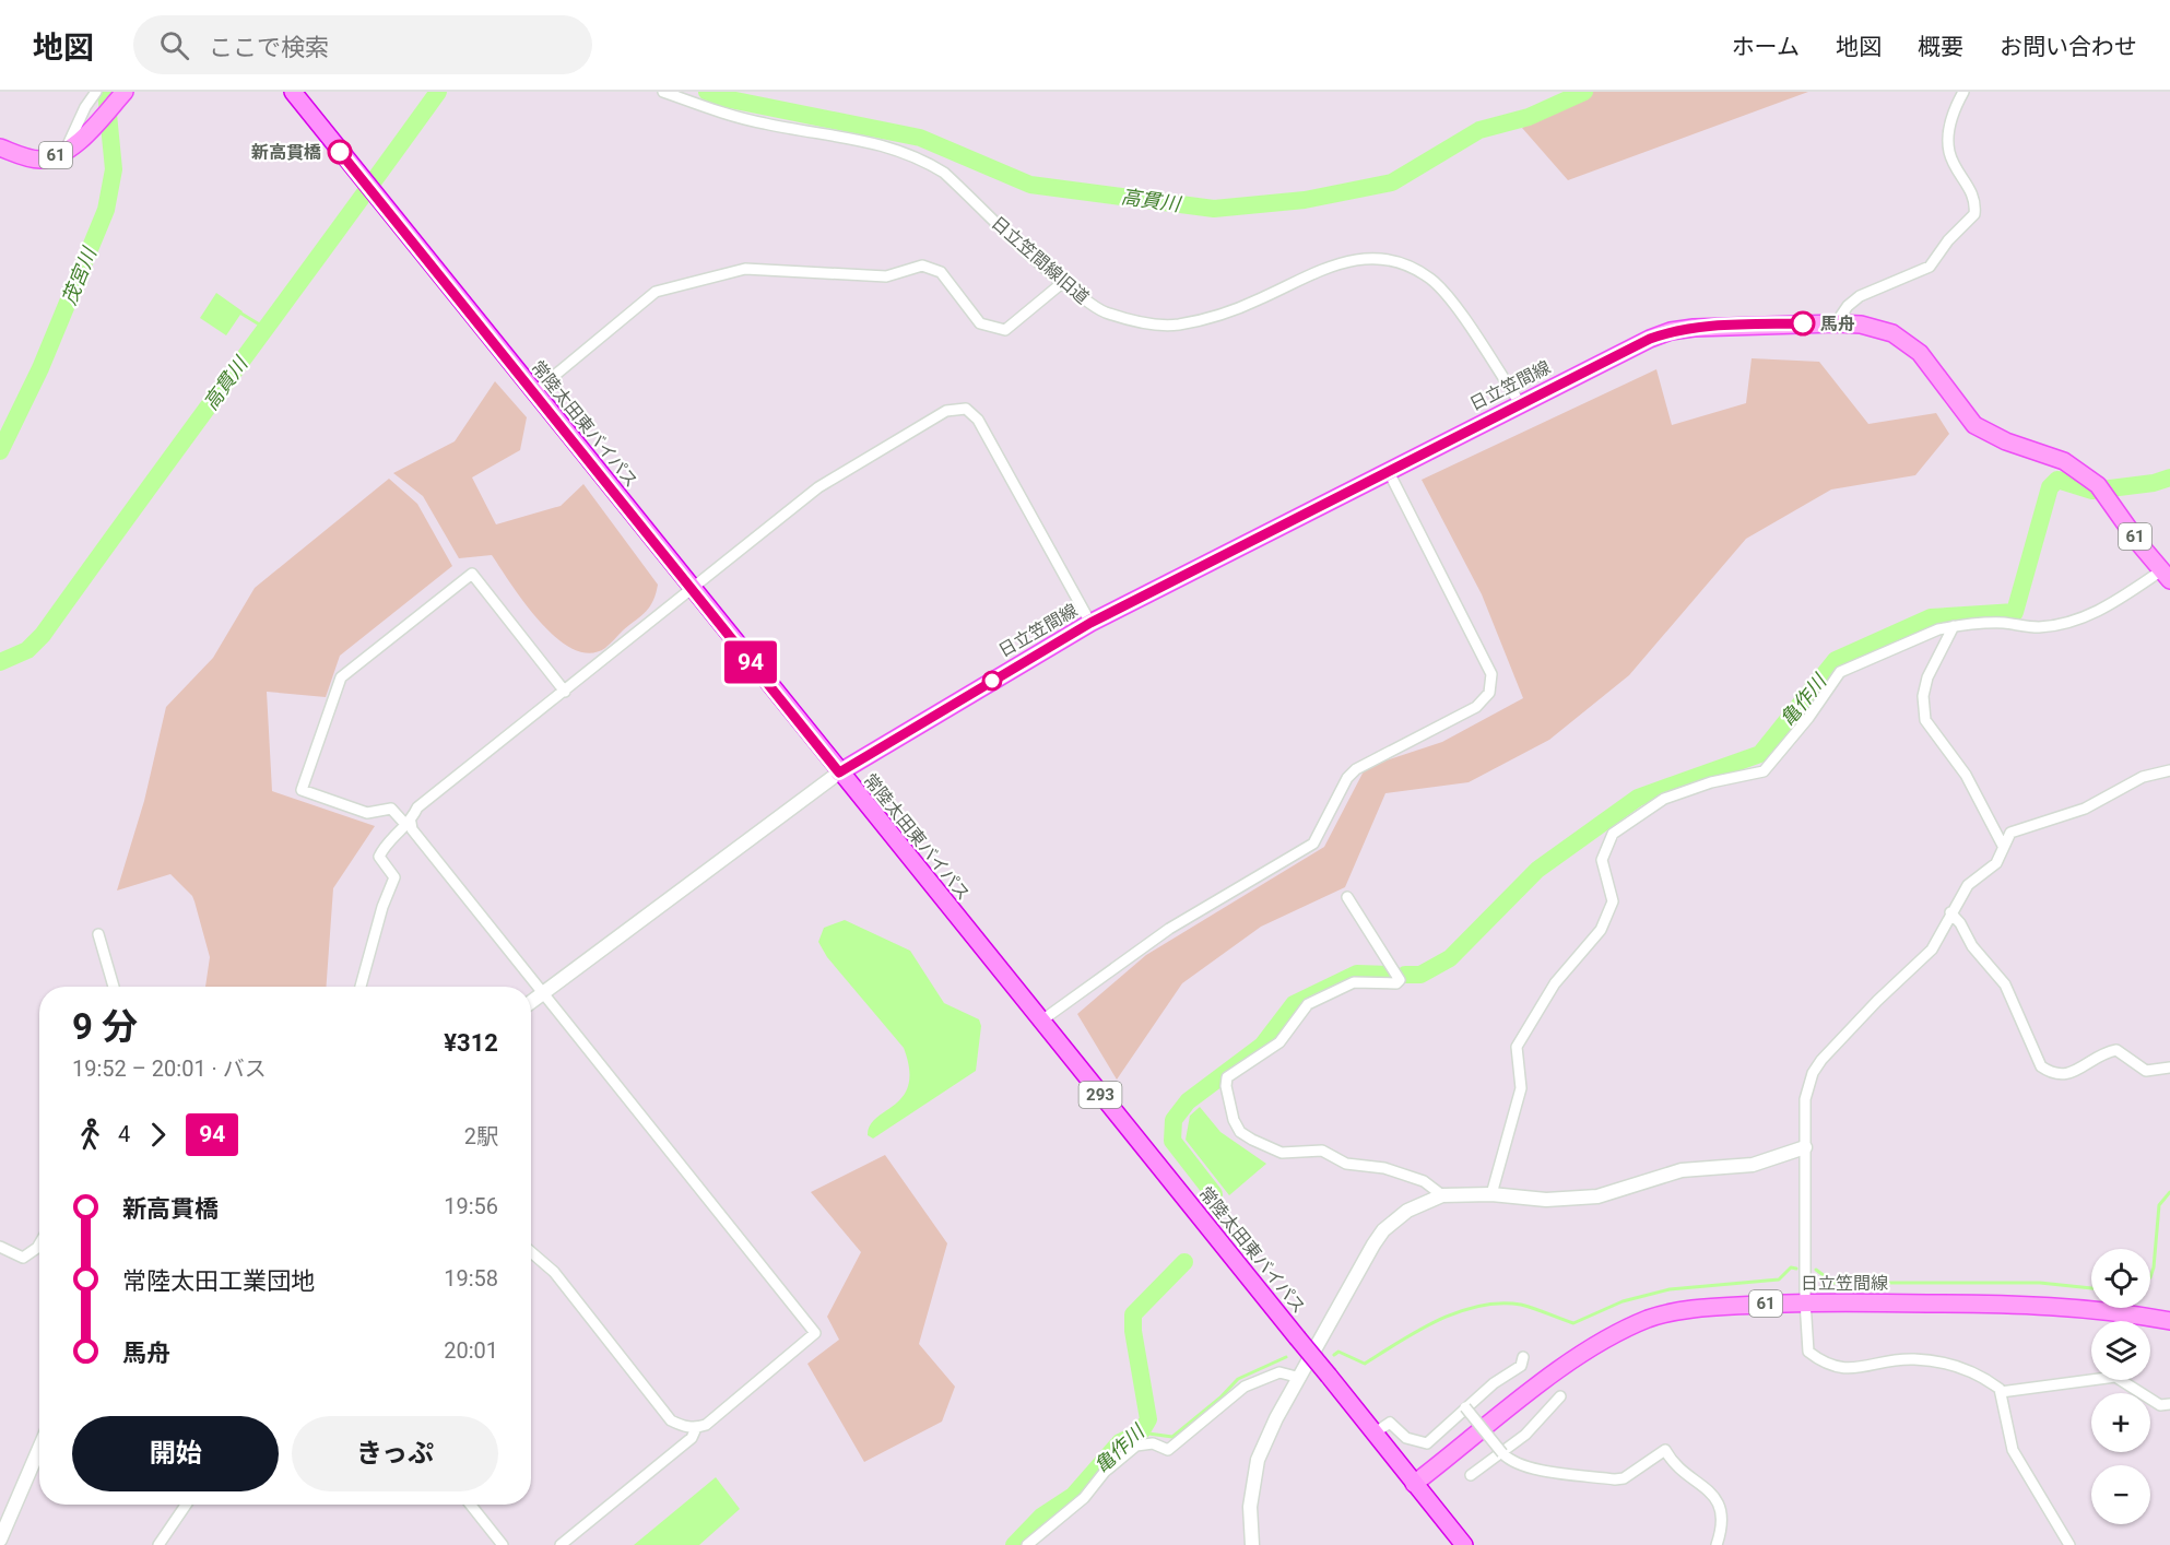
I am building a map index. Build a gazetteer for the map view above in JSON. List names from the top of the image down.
{
  "streets": {
    "highway": ["常陸太田東バイパス", "293"],
    "main road": ["61", "日立笠間線"],
    "street": ["日立笠間線旧道"]
  },
  "crossings": [
    ["日立笠間線旧道", "日立笠間線"],
    ["日立笠間線", "常陸太田東バイパス"]
  ],
  "water": ["高貫川", "茂宮川", "亀作川"],
  "places": ["新高貫橋", "馬舟"],
  "lines": ["bus line 94"],
  "page": {
    "header": "地図",
    "search": "ここで検索",
    "nav": [
      "ホーム",
      "地図",
      "概要",
      "お問い合わせ"
    ],
    "on_map": "94",
    "heading": ["9 分", "19:52 – 20:01 · バス", "¥312"],
    "legs": ["4", "94", "2駅"],
    "list": [
      {
        "name": "新高貫橋",
        "value": "19:56"
      },
      {
        "name": "常陸太田工業団地",
        "value": "19:58"
      },
      {
        "name": "馬舟",
        "value": "20:01"
      }
    ],
    "map_buttons": ["+", "−"],
    "buttons": ["開始", "きっぷ"]
  }
}
